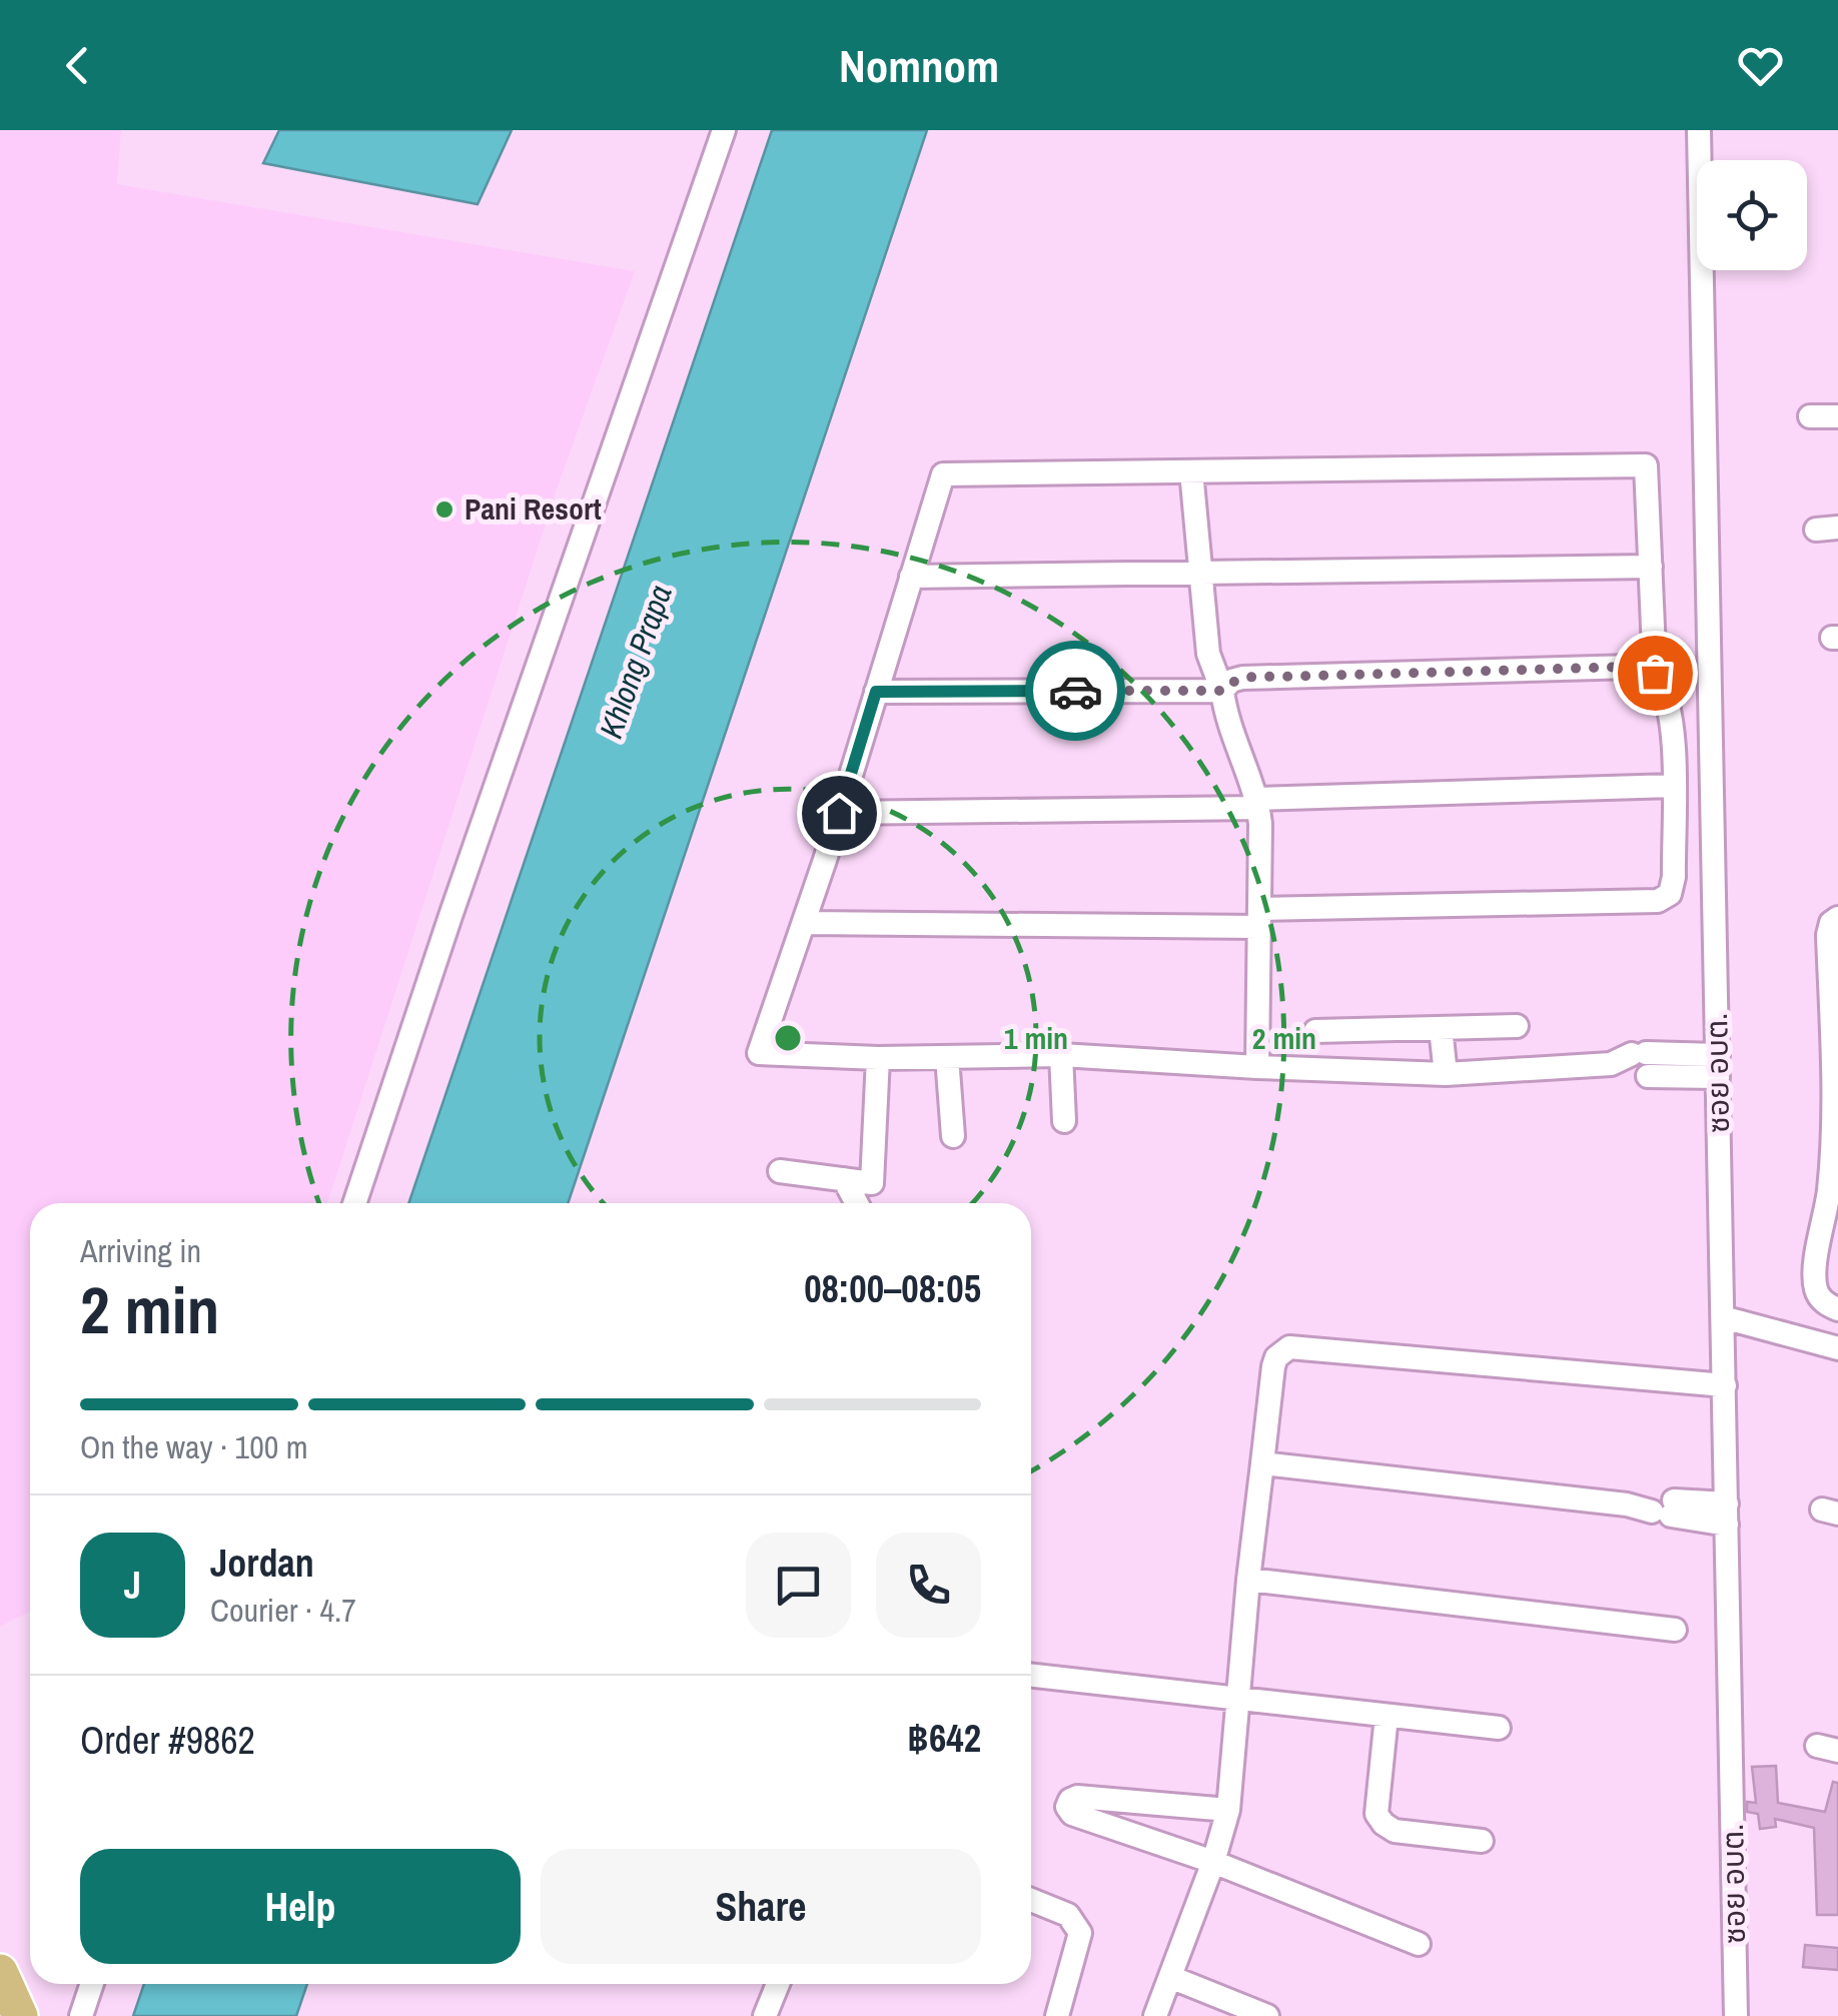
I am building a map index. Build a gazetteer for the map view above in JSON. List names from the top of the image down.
{
  "streets": {
    "street": ["ซอย อบต."]
  },
  "water": ["Khlong Prapa"],
  "places": ["Pani Resort"],
  "page": {
    "header": "Nomnom",
    "heading": ["2 min", "Arriving in", "08:00–08:05"],
    "panel": [
      "Jordan",
      "Courier · 4.7",
      "Order #9862",
      "฿642"
    ],
    "bar": "On the way · 100 m",
    "round": "J",
    "buttons": ["Help", "Share"]
  },
  "rings": ["1 min", "2 min"]
}
